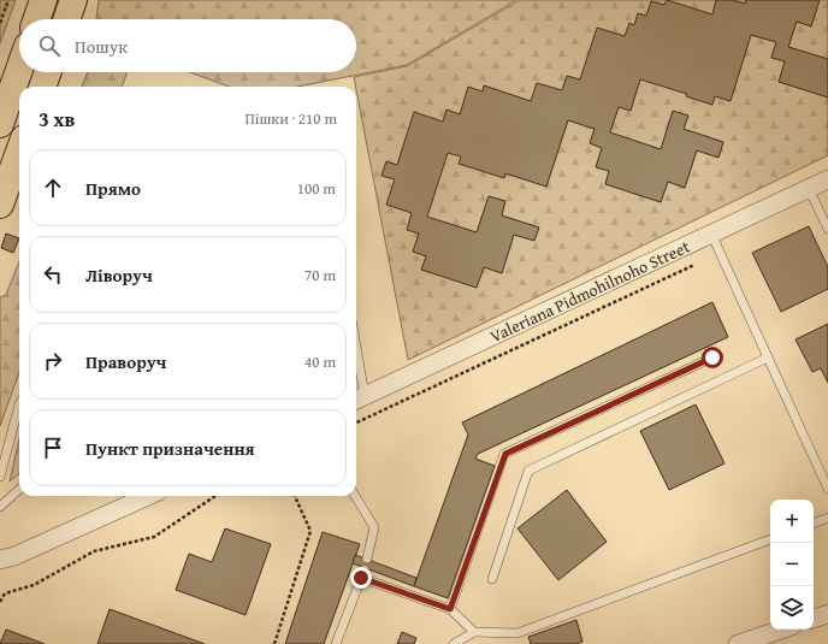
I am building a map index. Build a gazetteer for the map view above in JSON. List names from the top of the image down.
{
  "streets": {
    "street": ["Valeriana Pidmohilnoho Street"]
  },
  "page": {
    "search": "Пошук",
    "heading": ["3 хв", "Пішки · 210 m"],
    "list": [
      ["Прямо", "100 m"],
      ["Ліворуч", "70 m"],
      ["Праворуч", "40 m"],
      "Пункт призначення"
    ],
    "map_buttons": ["+", "−"]
  }
}
